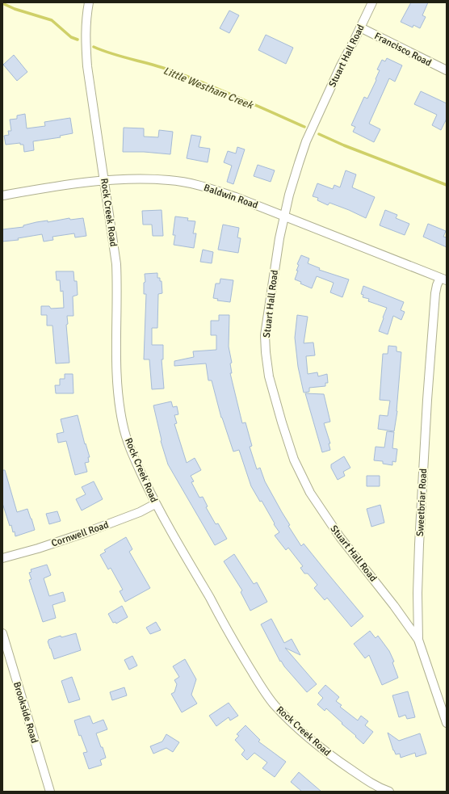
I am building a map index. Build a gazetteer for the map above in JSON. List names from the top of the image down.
{
  "streets": {
    "street": [
      "Francisco Road",
      "Stuart Hall Road",
      "Baldwin Road",
      "Rock Creek Road",
      "Sweetbriar Road",
      "Cornwell Road",
      "Brookside Road"
    ]
  },
  "crossings": [
    ["Francisco Road", "Stuart Hall Road"],
    ["Stuart Hall Road", "Baldwin Road"],
    ["Stuart Hall Road", "Sweetbriar Road"],
    ["Baldwin Road", "Rock Creek Road"],
    ["Baldwin Road", "Sweetbriar Road"],
    ["Rock Creek Road", "Cornwell Road"]
  ],
  "water": ["Little Westham Creek"]
}
